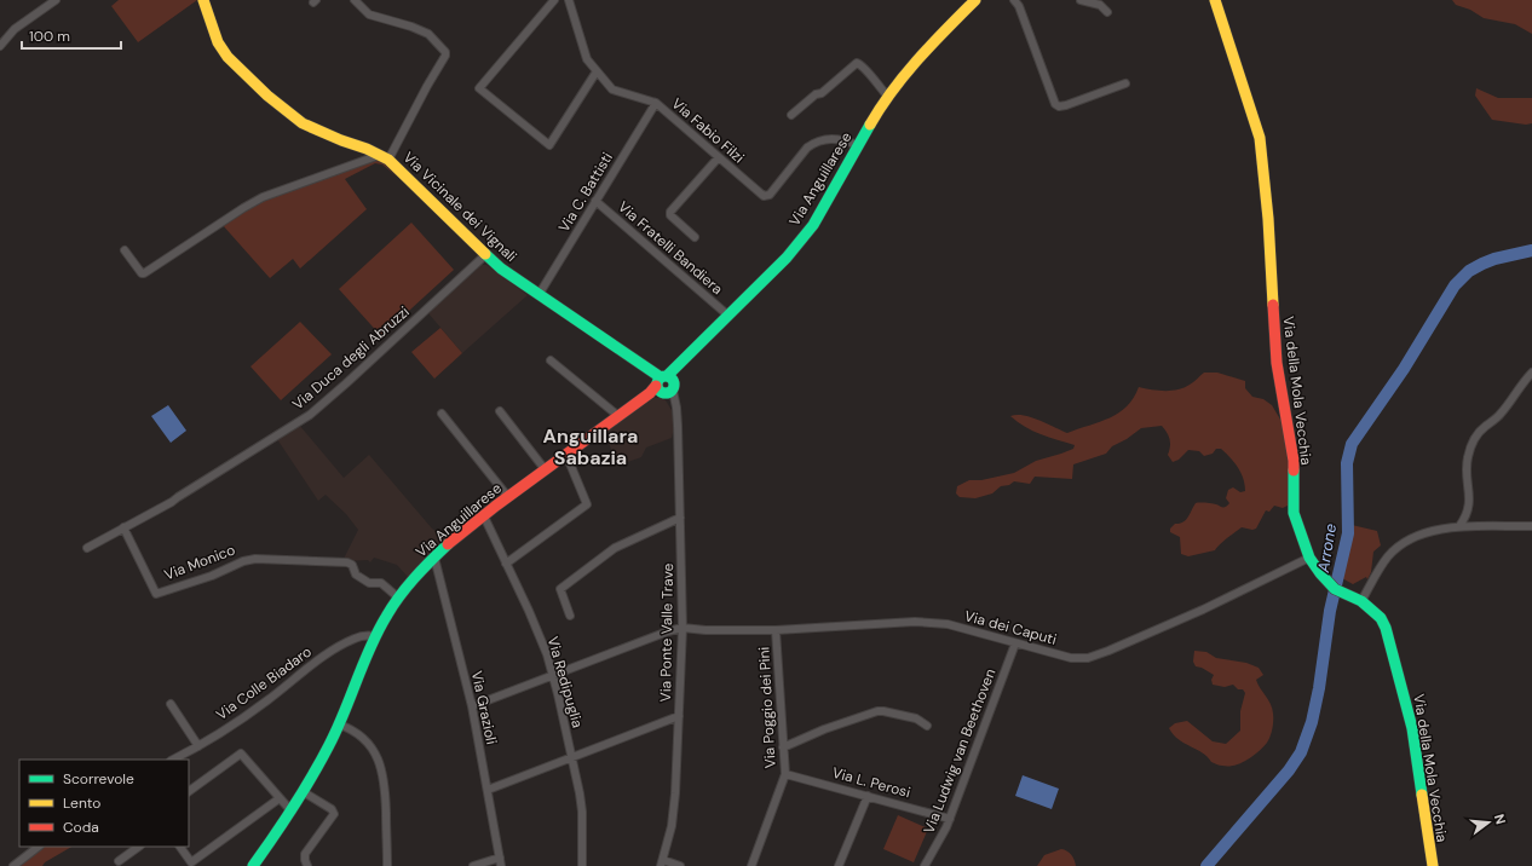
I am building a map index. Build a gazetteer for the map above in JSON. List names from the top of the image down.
{
  "streets": {
    "street": [
      "Via Fabio Filzi",
      "Via Anguillarese",
      "Via C. Battisti",
      "Via Vicinale dei Vignali",
      "Via Fratelli Bandiera",
      "Via Duca degli Abruzzi",
      "Via della Mola Vecchia",
      "Via Monico",
      "Via dei Caputi",
      "Via Ponte Valle Trave",
      "Via Redipuglia",
      "Via Colle Biadaro",
      "Via Grazioli",
      "Via Poggio dei Pini",
      "Via Ludwig van Beethoven",
      "Via L. Perosi"
    ]
  },
  "crossings": [
    ["Via Fabio Filzi", "Via Anguillarese"],
    ["Via Fabio Filzi", "Via C. Battisti"],
    ["Via Anguillarese", "Via Vicinale dei Vignali"],
    ["Via Anguillarese", "Via Fratelli Bandiera"],
    ["Via Anguillarese", "Via Monico"],
    ["Via Anguillarese", "Via Ponte Valle Trave"],
    ["Via Anguillarese", "Via Redipuglia"],
    ["Via Anguillarese", "Via Colle Biadaro"],
    ["Via Anguillarese", "Via Grazioli"],
    ["Via C. Battisti", "Via Vicinale dei Vignali"],
    ["Via C. Battisti", "Via Fratelli Bandiera"],
    ["Via Vicinale dei Vignali", "Via Duca degli Abruzzi"],
    ["Via Vicinale dei Vignali", "Via Ponte Valle Trave"],
    ["Via Duca degli Abruzzi", "Via Monico"],
    ["Via della Mola Vecchia", "Via dei Caputi"],
    ["Via dei Caputi", "Via Ponte Valle Trave"],
    ["Via dei Caputi", "Via Poggio dei Pini"],
    ["Via dei Caputi", "Via Ludwig van Beethoven"],
    ["Via Poggio dei Pini", "Via L. Perosi"],
    ["Via Ludwig van Beethoven", "Via L. Perosi"]
  ],
  "districts": ["Anguillara Sabazia"],
  "water": ["Arrone"],
  "legend": ["Scorrevole", "Lento", "Coda"],
  "scale_bar": "100 m",
  "north": "right"
}
